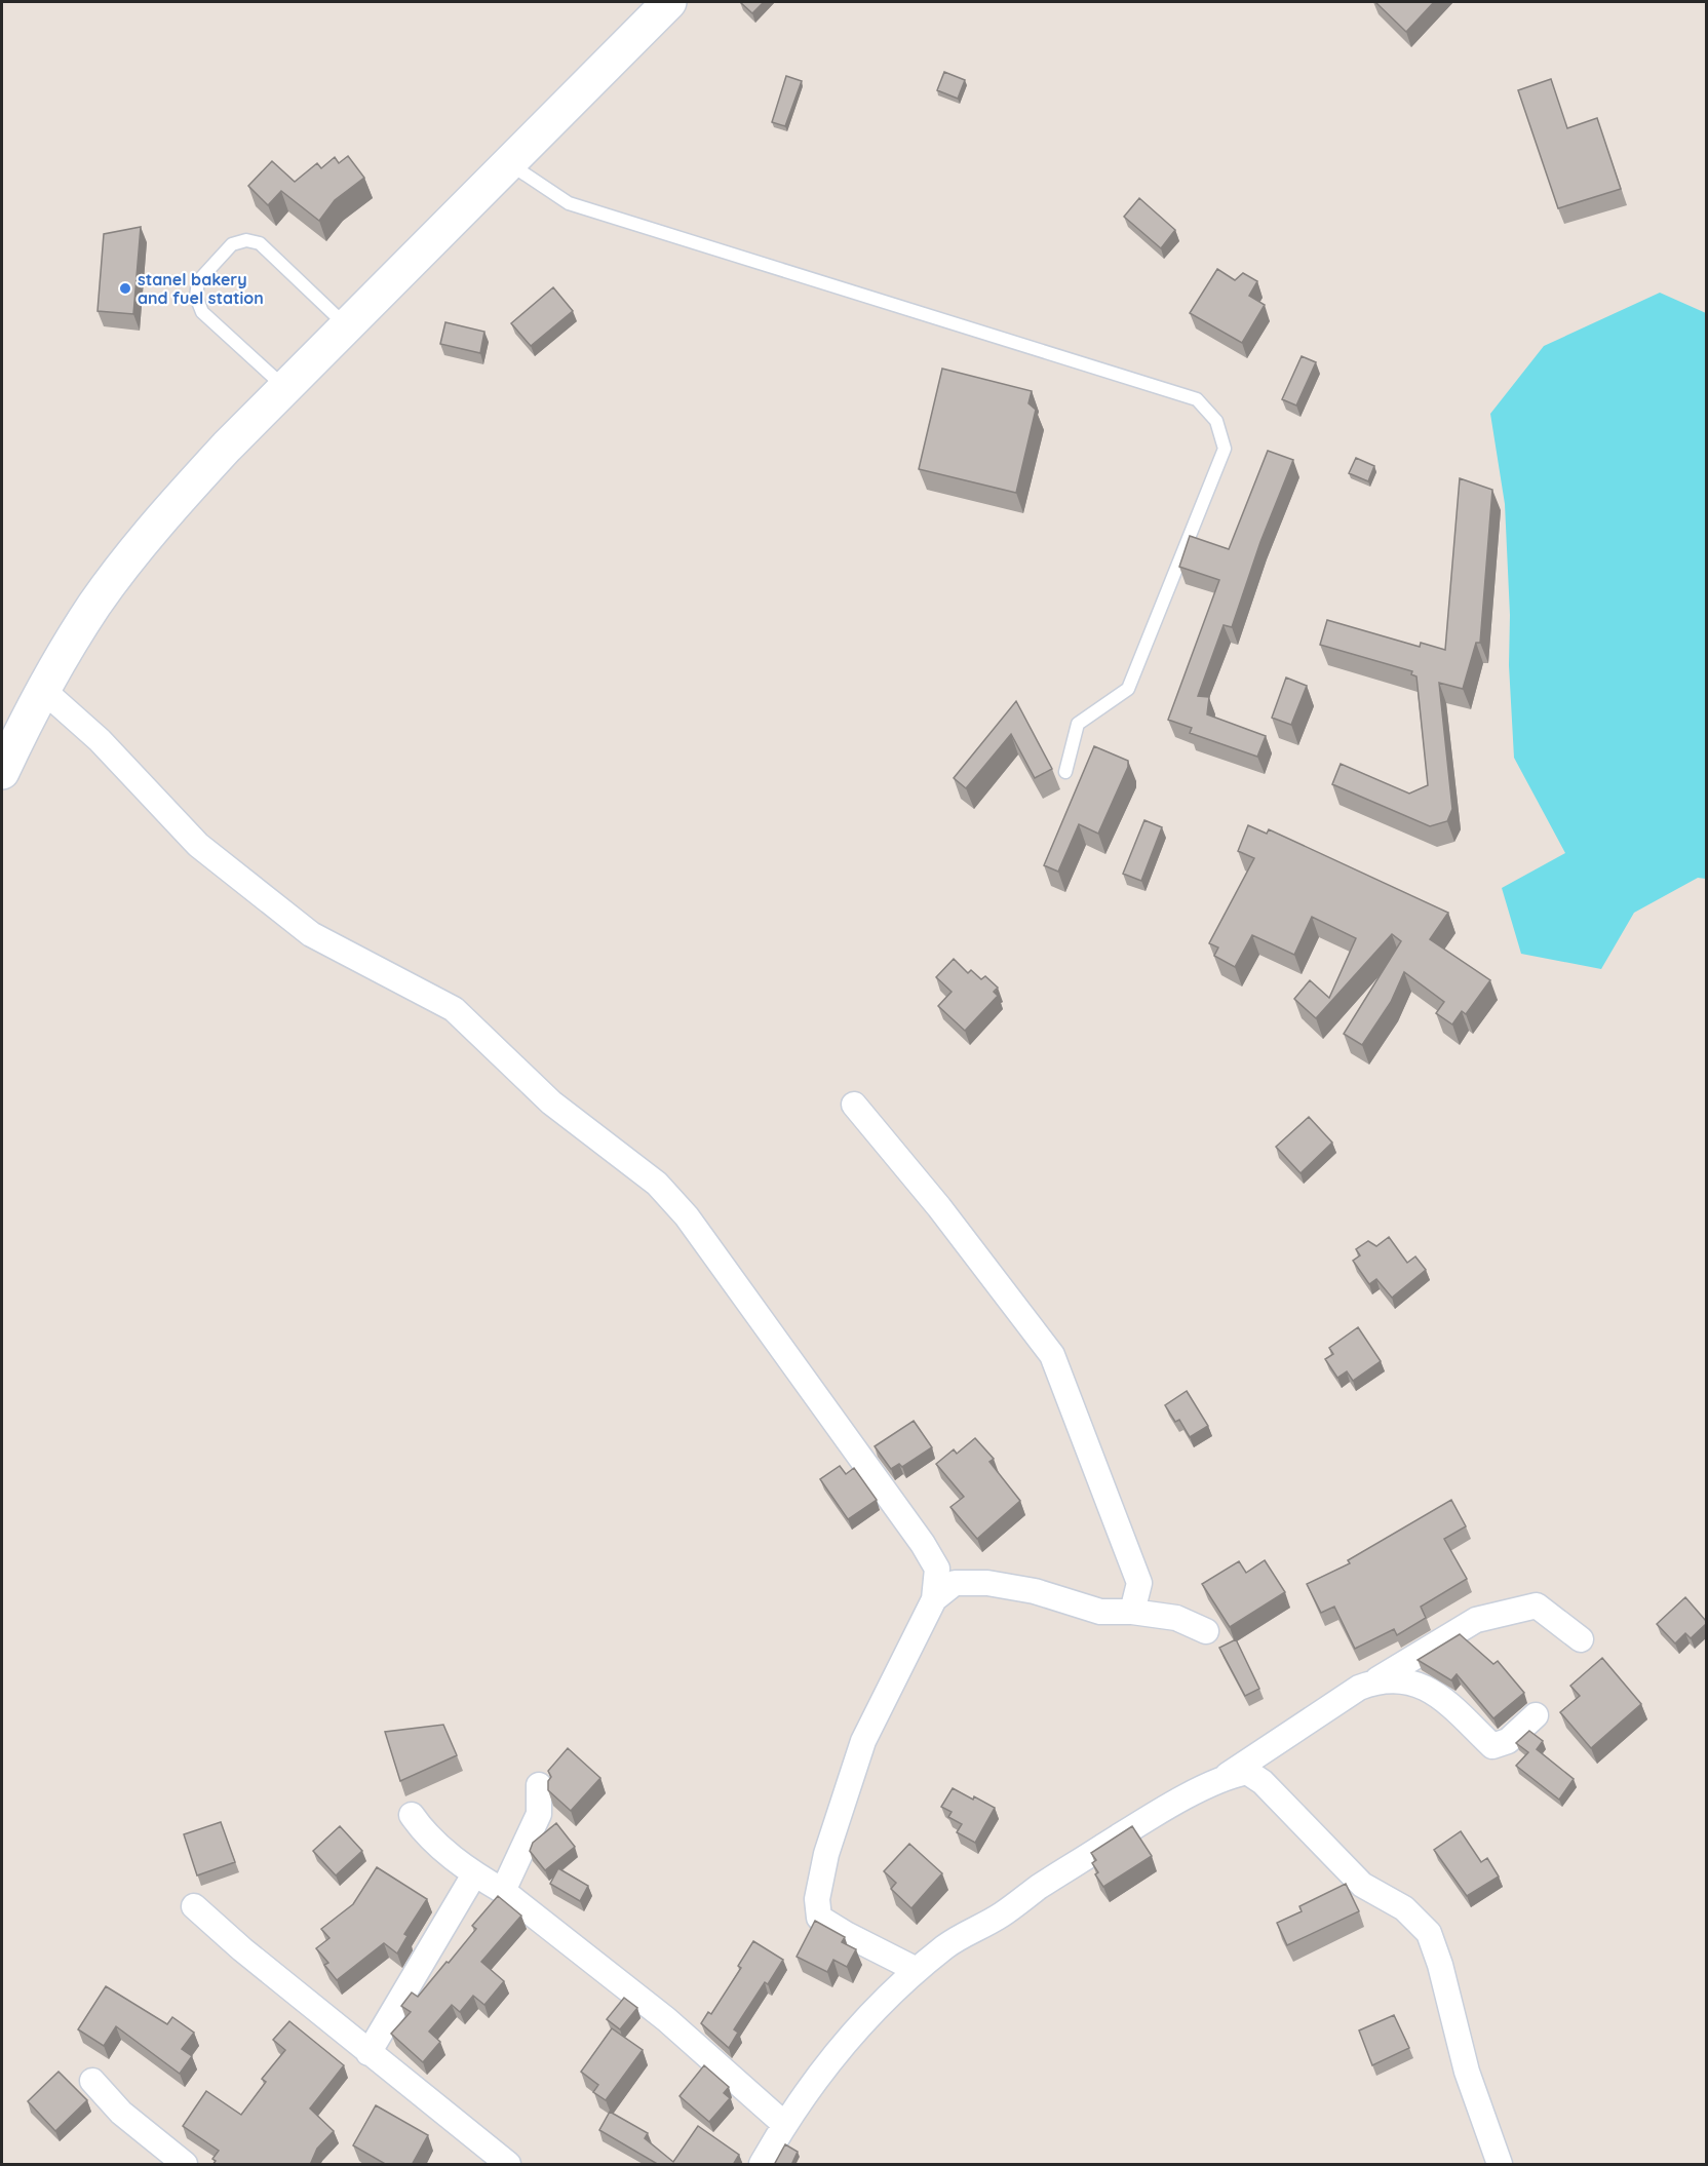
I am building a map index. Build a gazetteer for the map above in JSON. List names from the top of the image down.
{
  "places": ["stanel bakery and fuel station"]
}
